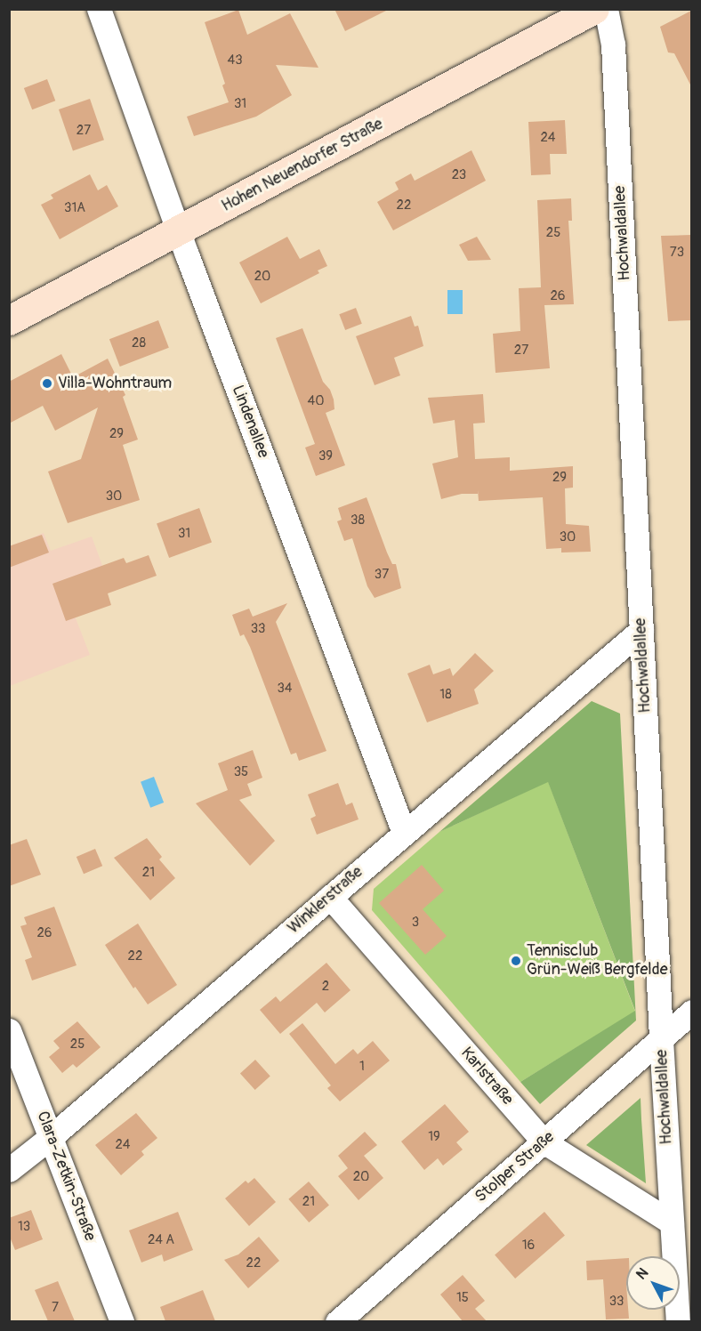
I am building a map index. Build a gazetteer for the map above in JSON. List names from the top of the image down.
{
  "streets": {
    "main road": ["Hohen Neuendorfer Straße"],
    "street": [
      "Hochwaldallee",
      "Lindenallee",
      "Winklerstraße",
      "Karlstraße",
      "Stolper Straße",
      "Clara-Zetkin-Straße"
    ]
  },
  "crossings": [
    ["Hohen Neuendorfer Straße", "Lindenallee"],
    ["Hochwaldallee", "Winklerstraße"],
    ["Hochwaldallee", "Karlstraße"],
    ["Hochwaldallee", "Stolper Straße"],
    ["Lindenallee", "Winklerstraße"],
    ["Winklerstraße", "Karlstraße"],
    ["Winklerstraße", "Clara-Zetkin-Straße"],
    ["Karlstraße", "Stolper Straße"]
  ],
  "places": ["Villa-Wohntraum", "Tennisclub Grün-Weiß Bergfelde"],
  "house_numbers": [
    "43",
    "31",
    "27",
    "24",
    "23",
    "22",
    "31A",
    "25",
    "73",
    "20",
    "26",
    "28",
    "27",
    "40",
    "29",
    "39",
    "29",
    "30",
    "38",
    "31",
    "30",
    "37",
    "33",
    "34",
    "18",
    "35",
    "21",
    "3",
    "26",
    "22",
    "2",
    "25",
    "1",
    "19",
    "24",
    "20",
    "21",
    "13",
    "24 A",
    "16",
    "22",
    "15",
    "33",
    "7"
  ],
  "north": "top left"
}
